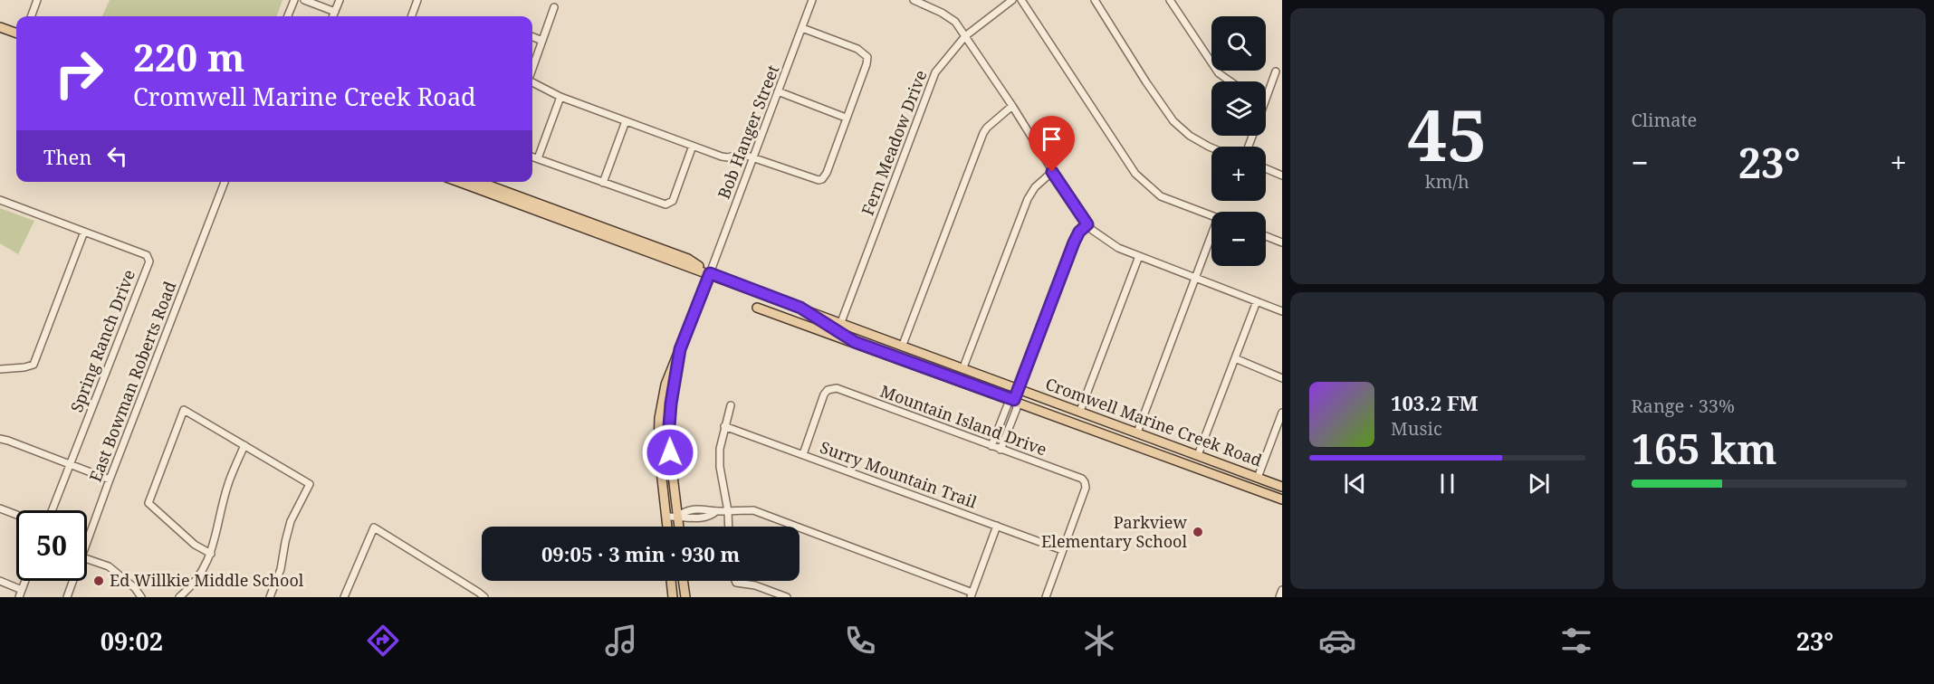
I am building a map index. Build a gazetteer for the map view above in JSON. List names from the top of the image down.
{
  "streets": {
    "main road": ["Cromwell Marine Creek Road"],
    "street": [
      "Bob Hanger Street",
      "Fern Meadow Drive",
      "Spring Ranch Drive",
      "East Bowman Roberts Road",
      "Mountain Island Drive",
      "Surry Mountain Trail"
    ]
  },
  "crossings": [
    ["Bob Hanger Street", "Cromwell Marine Creek Road"],
    ["Fern Meadow Drive", "Cromwell Marine Creek Road"],
    ["Mountain Island Drive", "Surry Mountain Trail"]
  ],
  "places": ["Parkview Elementary School", "Ed Willkie Middle School"],
  "page": {
    "tile": [
      ["45", "km/h"],
      "Climate",
      ["Range · 33%", "165 km"]
    ],
    "map_buttons": ["+", "−"],
    "turn": ["220 m", "Cromwell Marine Creek Road"],
    "then": "Then",
    "heat": ["−", "23°", "+"],
    "song": ["103.2 FM", "Music"],
    "limit": "50",
    "trip": "09:05 · 3 min · 930 m",
    "tabs": ["09:02", "23°"]
  }
}
